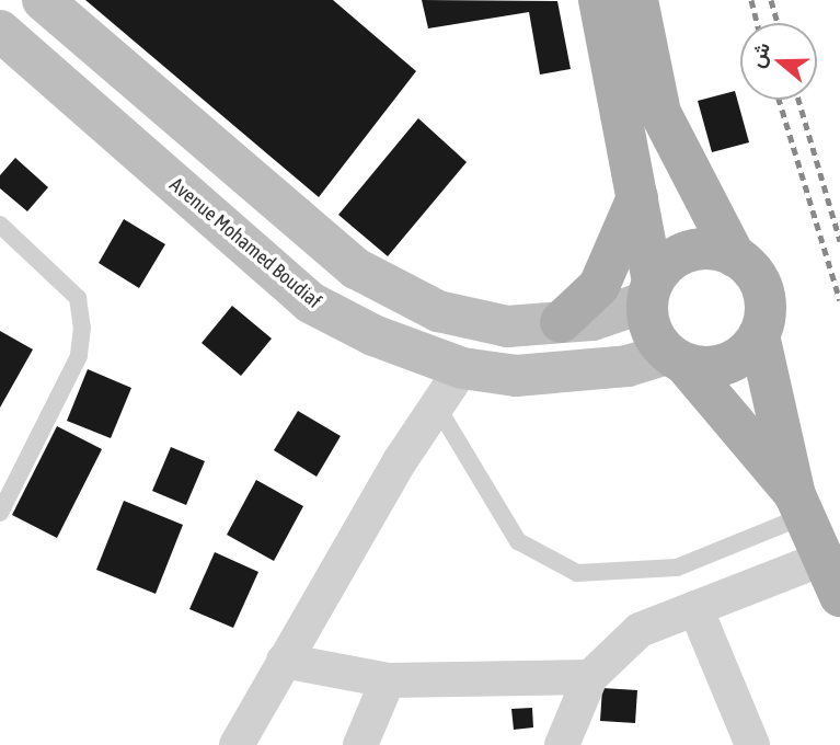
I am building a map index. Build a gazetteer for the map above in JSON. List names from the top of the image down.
{
  "streets": {
    "main road": ["Avenue Mohamed Boudiaf"]
  },
  "north": "left"
}
